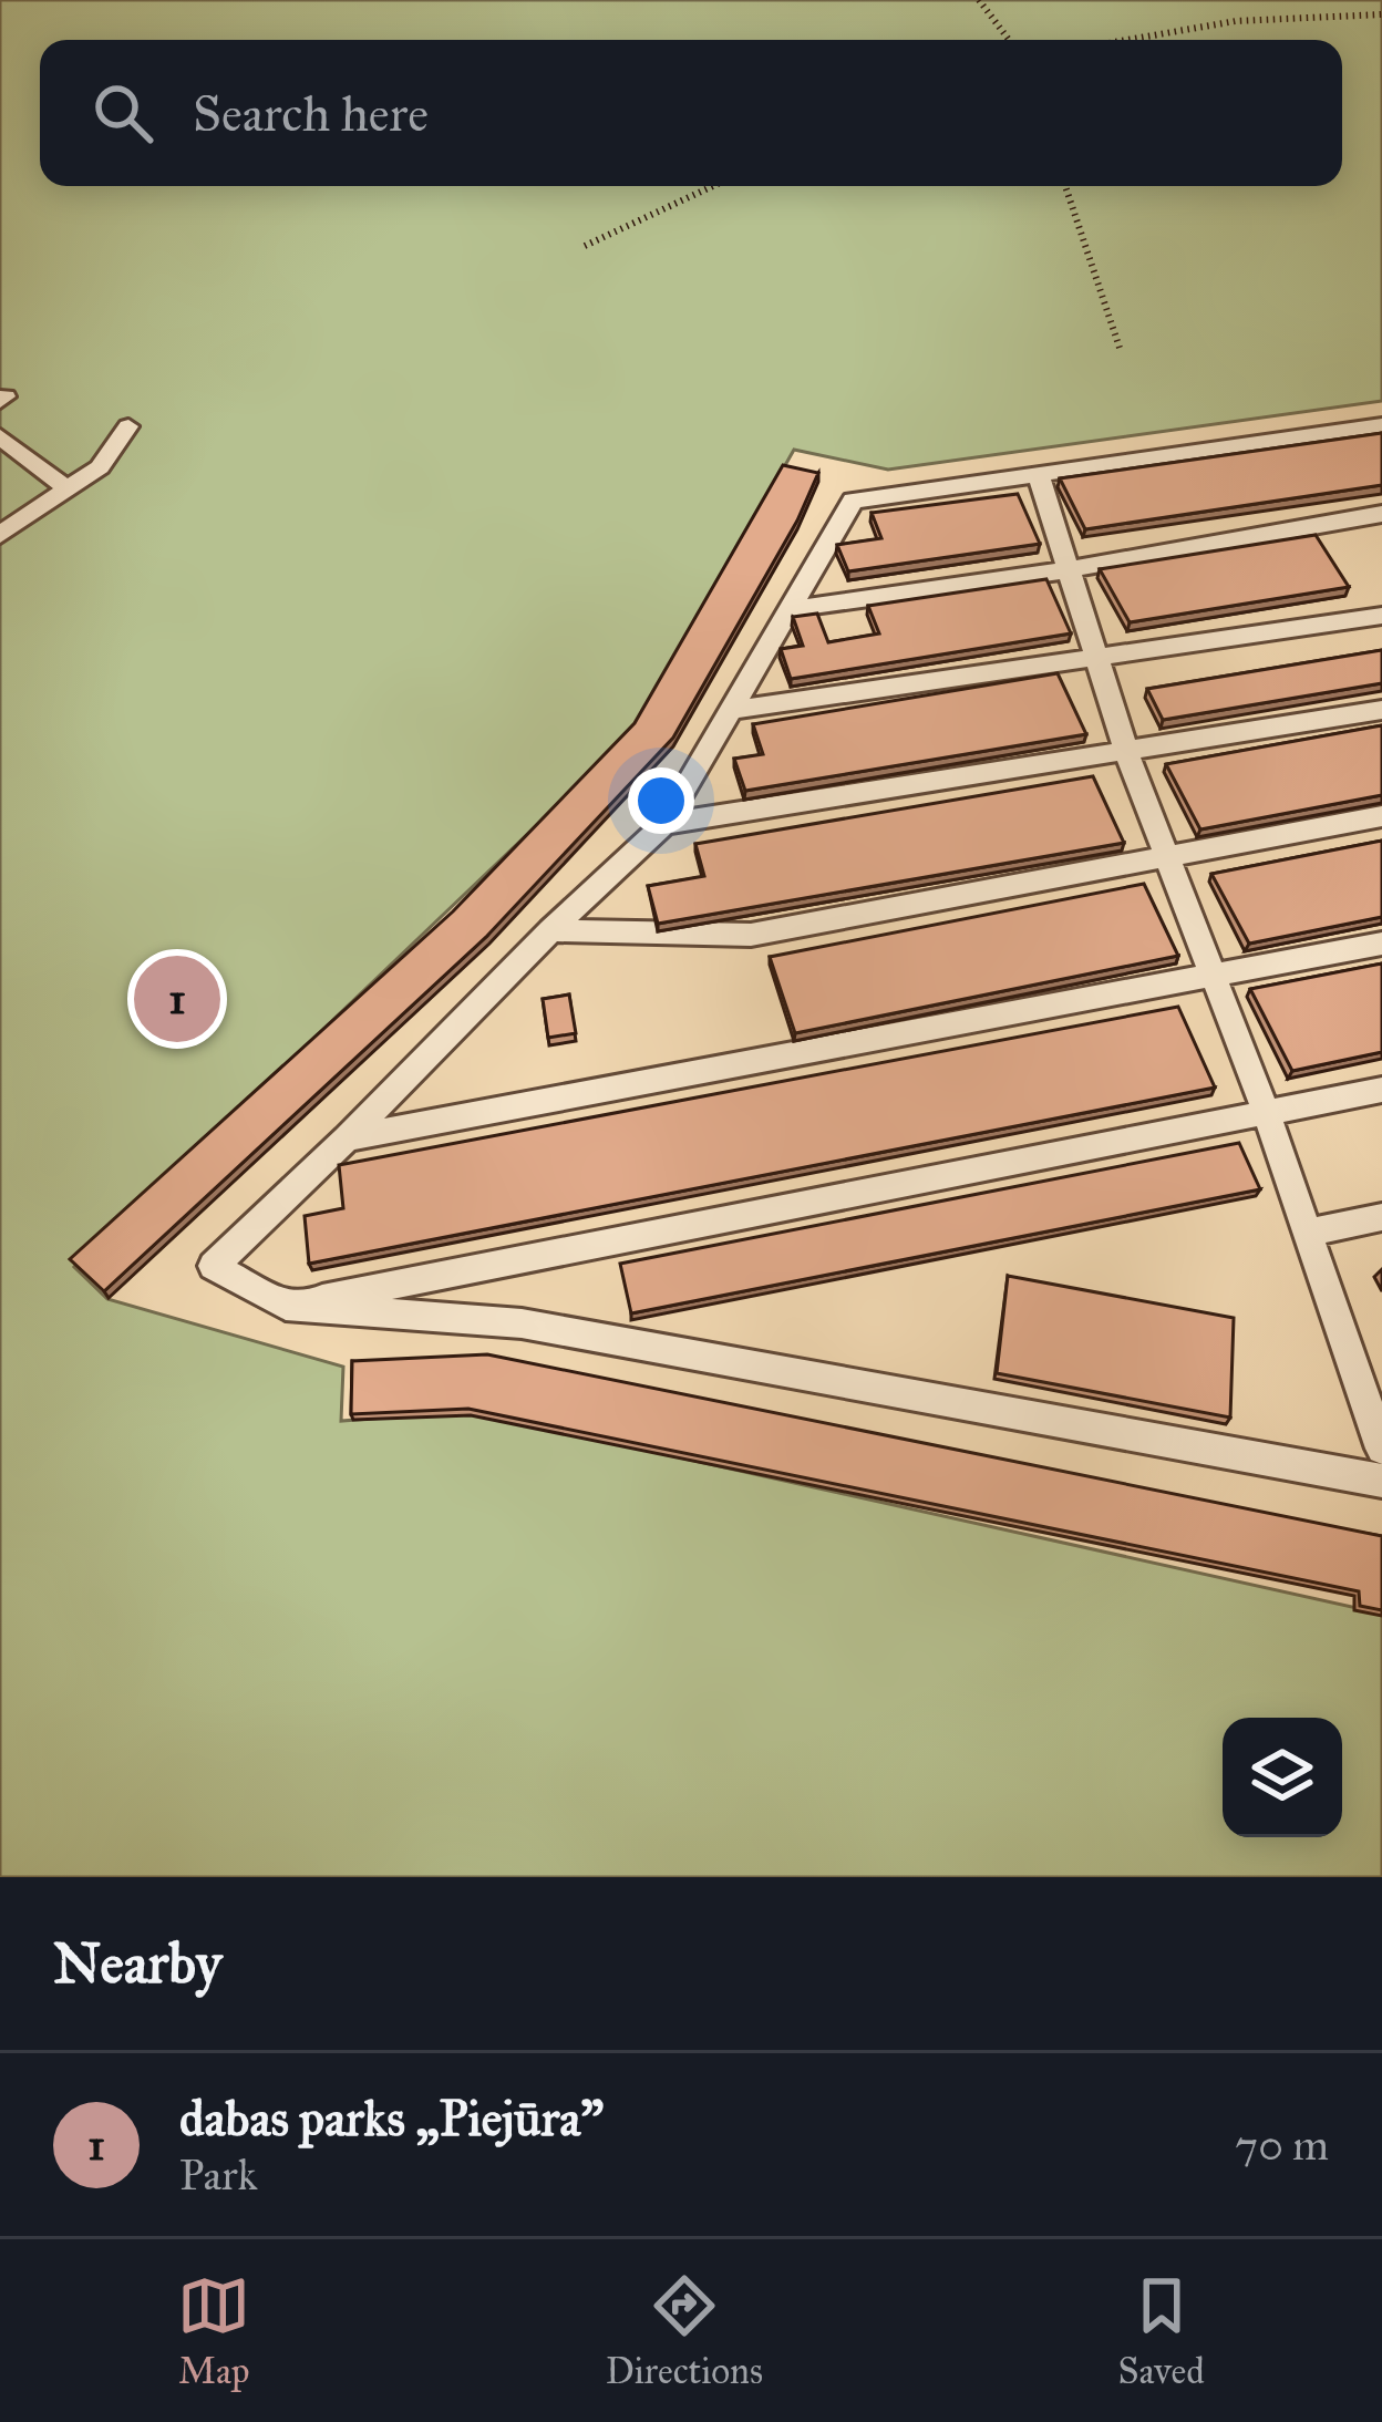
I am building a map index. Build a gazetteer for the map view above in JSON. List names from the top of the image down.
{
  "page": {
    "search": "Search here",
    "pins": "1",
    "heading": "Nearby",
    "list": [
      {
        "mark": "1",
        "name": "dabas parks „Piejūra”",
        "note": "Park",
        "value": "70 m"
      }
    ],
    "nav": ["Map", "Directions", "Saved"]
  }
}
